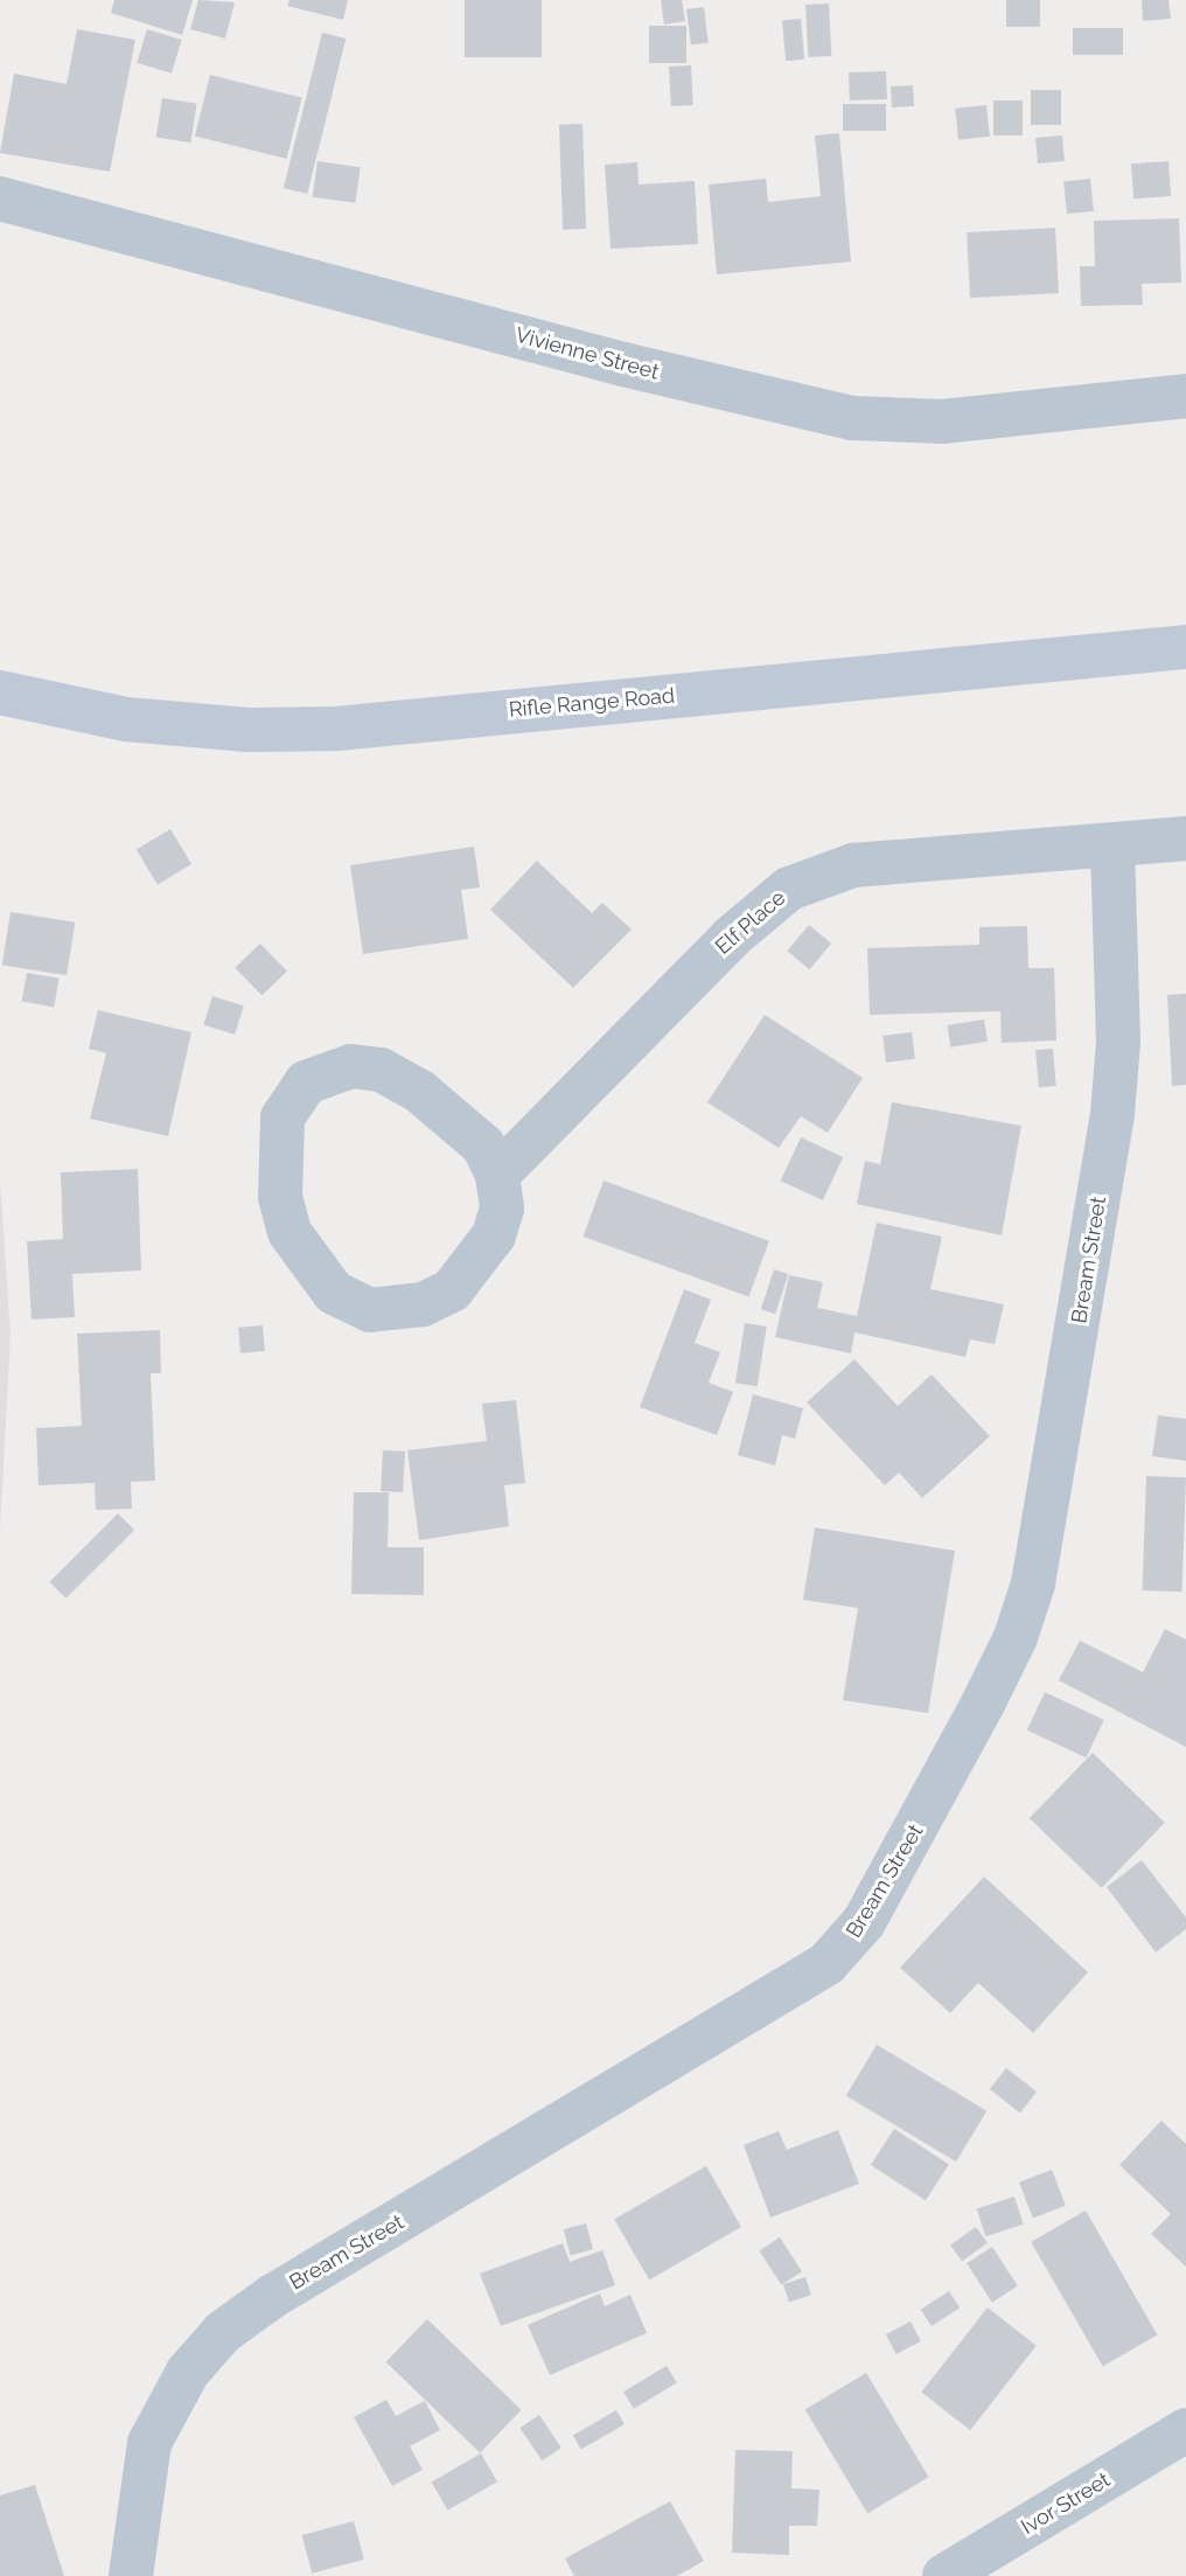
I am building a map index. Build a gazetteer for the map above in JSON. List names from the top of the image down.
{
  "streets": {
    "main road": ["Rifle Range Road"],
    "street": [
      "Vivienne Street",
      "Elf Place",
      "Bream Street",
      "Ivor Street"
    ]
  },
  "crossings": [
    ["Elf Place", "Bream Street"]
  ]
}
